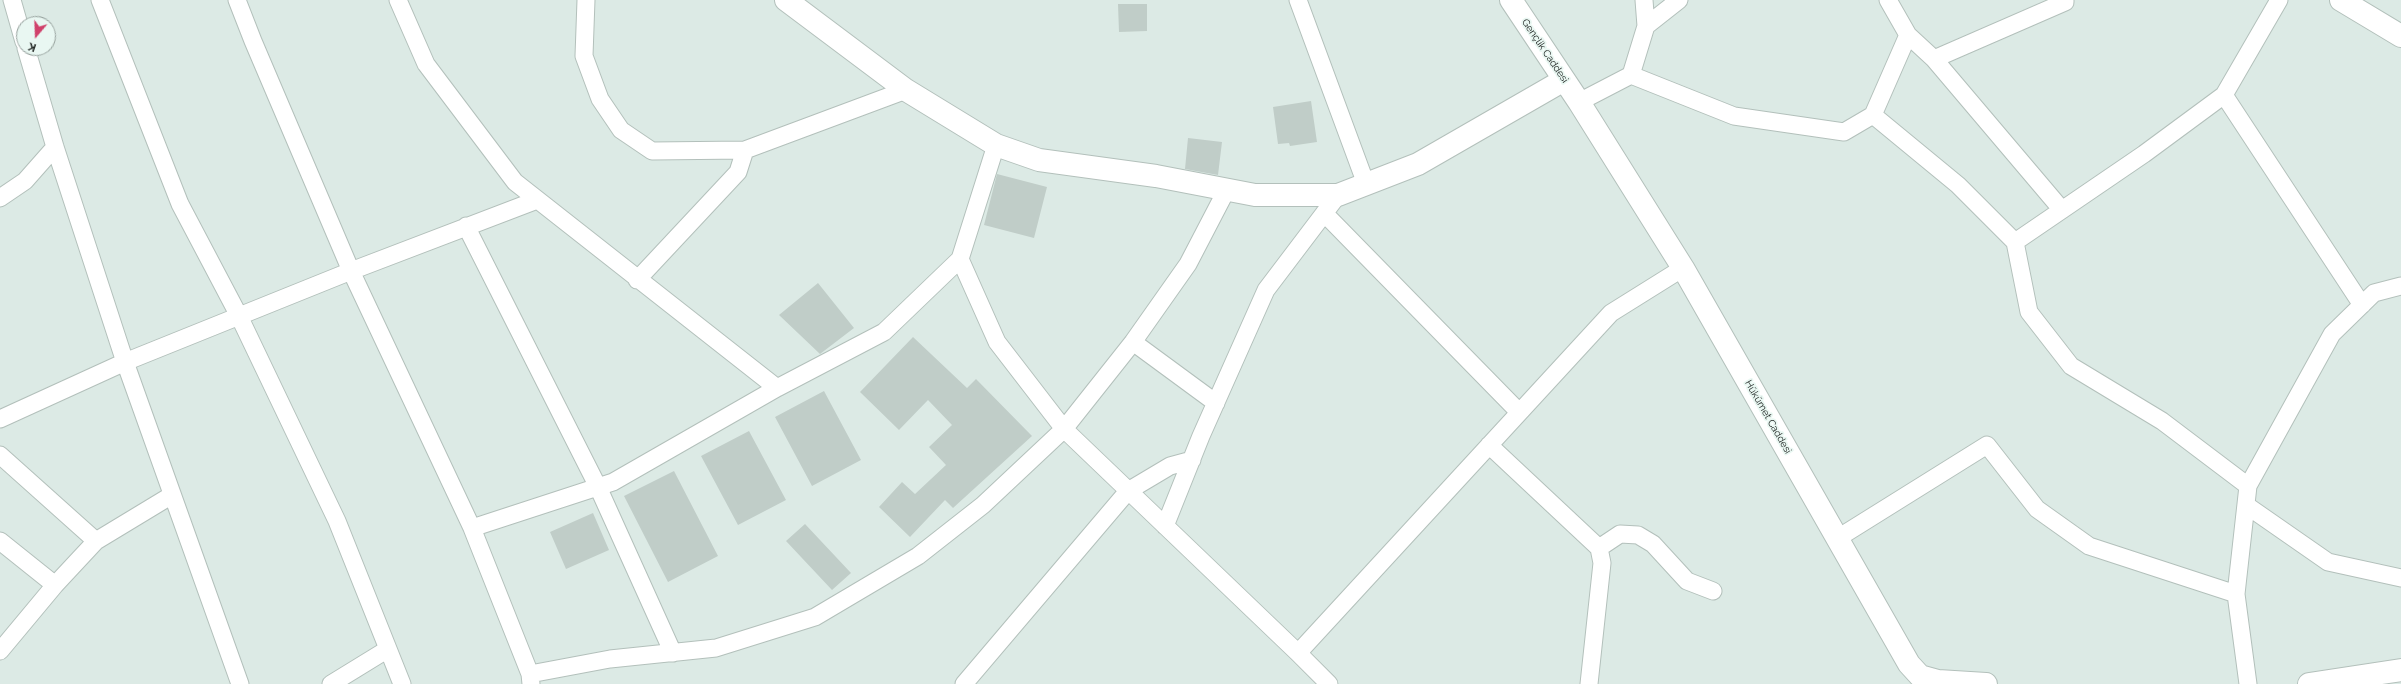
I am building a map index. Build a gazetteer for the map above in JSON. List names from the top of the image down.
{
  "streets": {
    "main road": ["Gençlik Caddesi", "Hükümet Caddesi"]
  },
  "crossings": [
    ["Gençlik Caddesi", "Hükümet Caddesi"]
  ],
  "north": "bottom"
}
